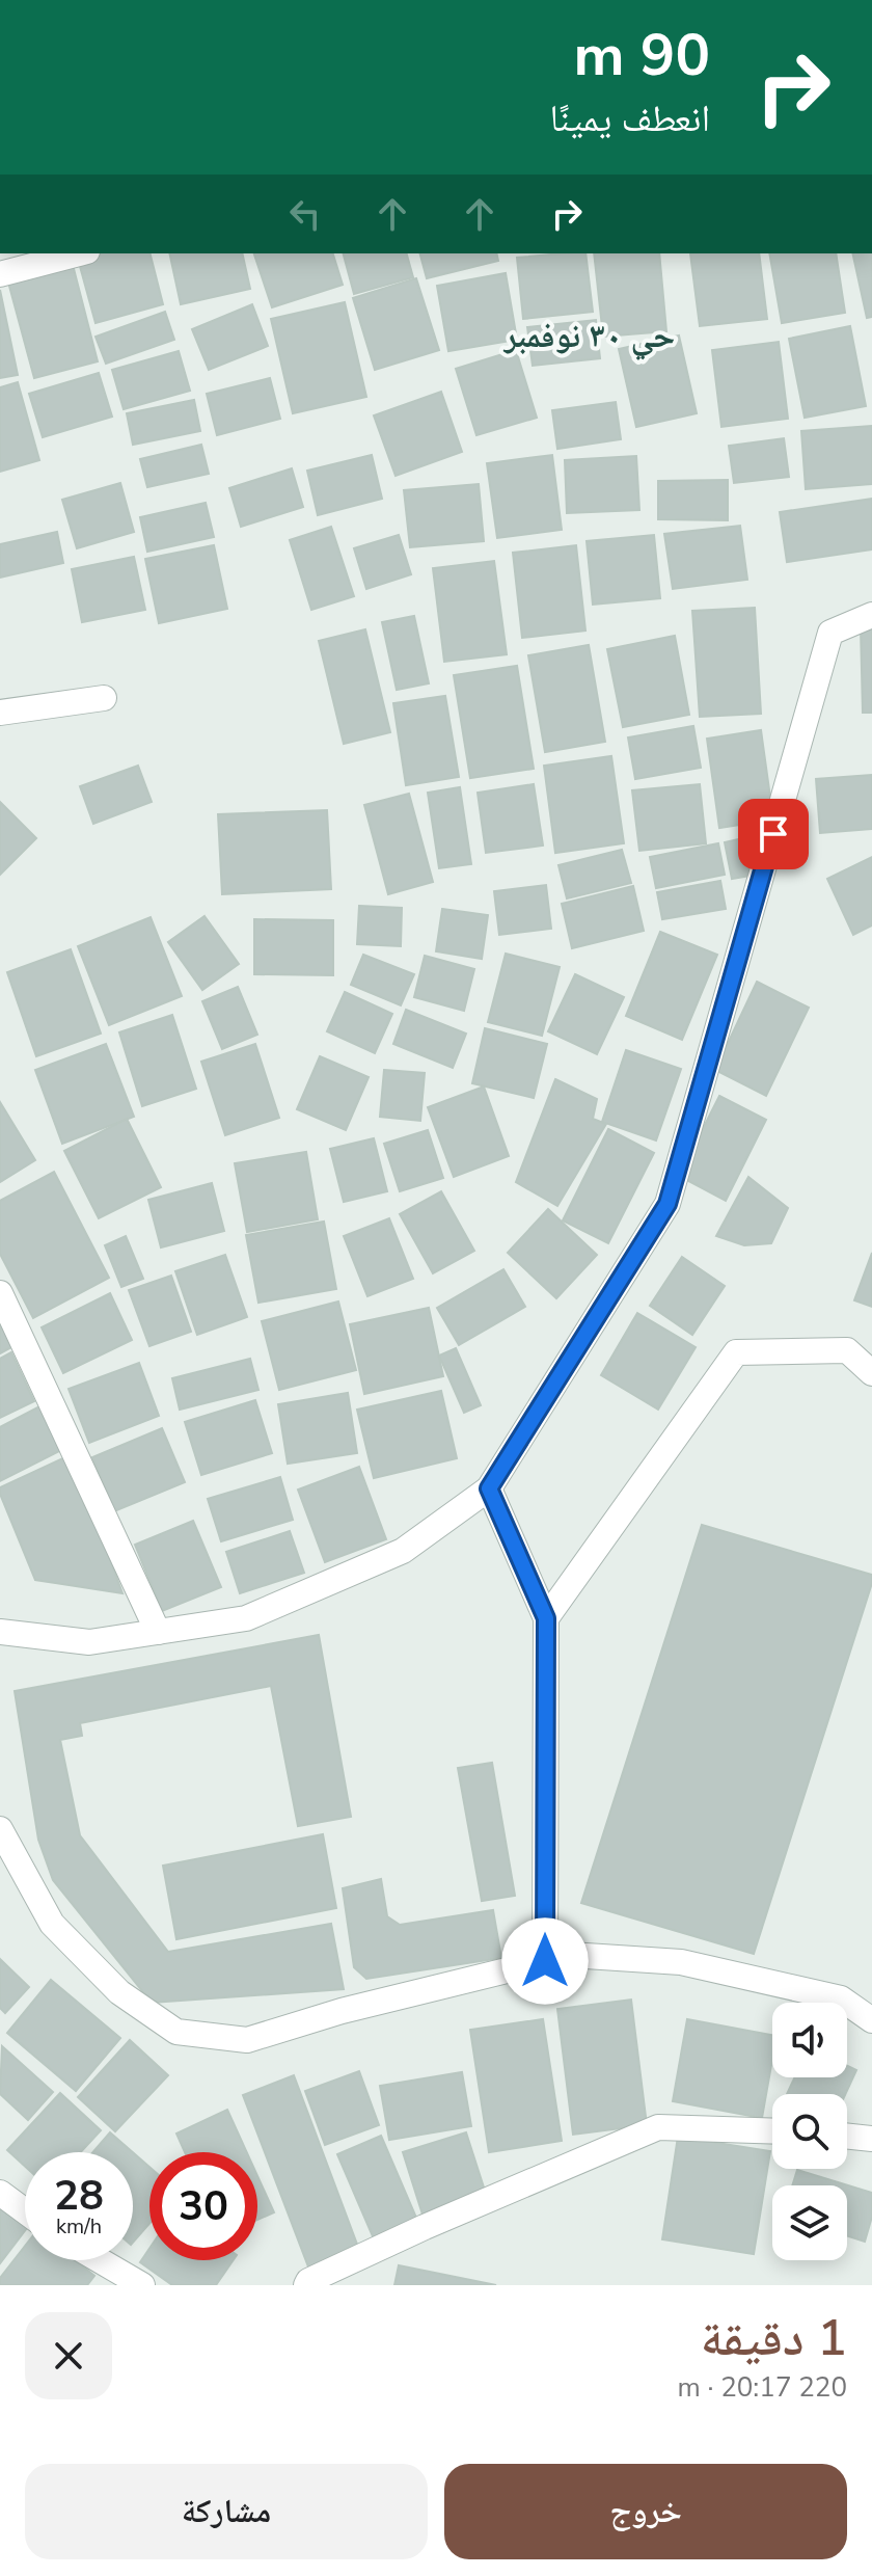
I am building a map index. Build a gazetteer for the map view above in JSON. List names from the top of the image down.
{
  "districts": ["حي ۳۰ نوفمبر"],
  "page": {
    "turn": ["90 m", "انعطف يمينًا"],
    "speed": "28 km/h",
    "limit": "30",
    "heading": ["1 دقيقة", "220 m · 20:17"],
    "buttons": ["خروج", "مشاركة"]
  }
}
